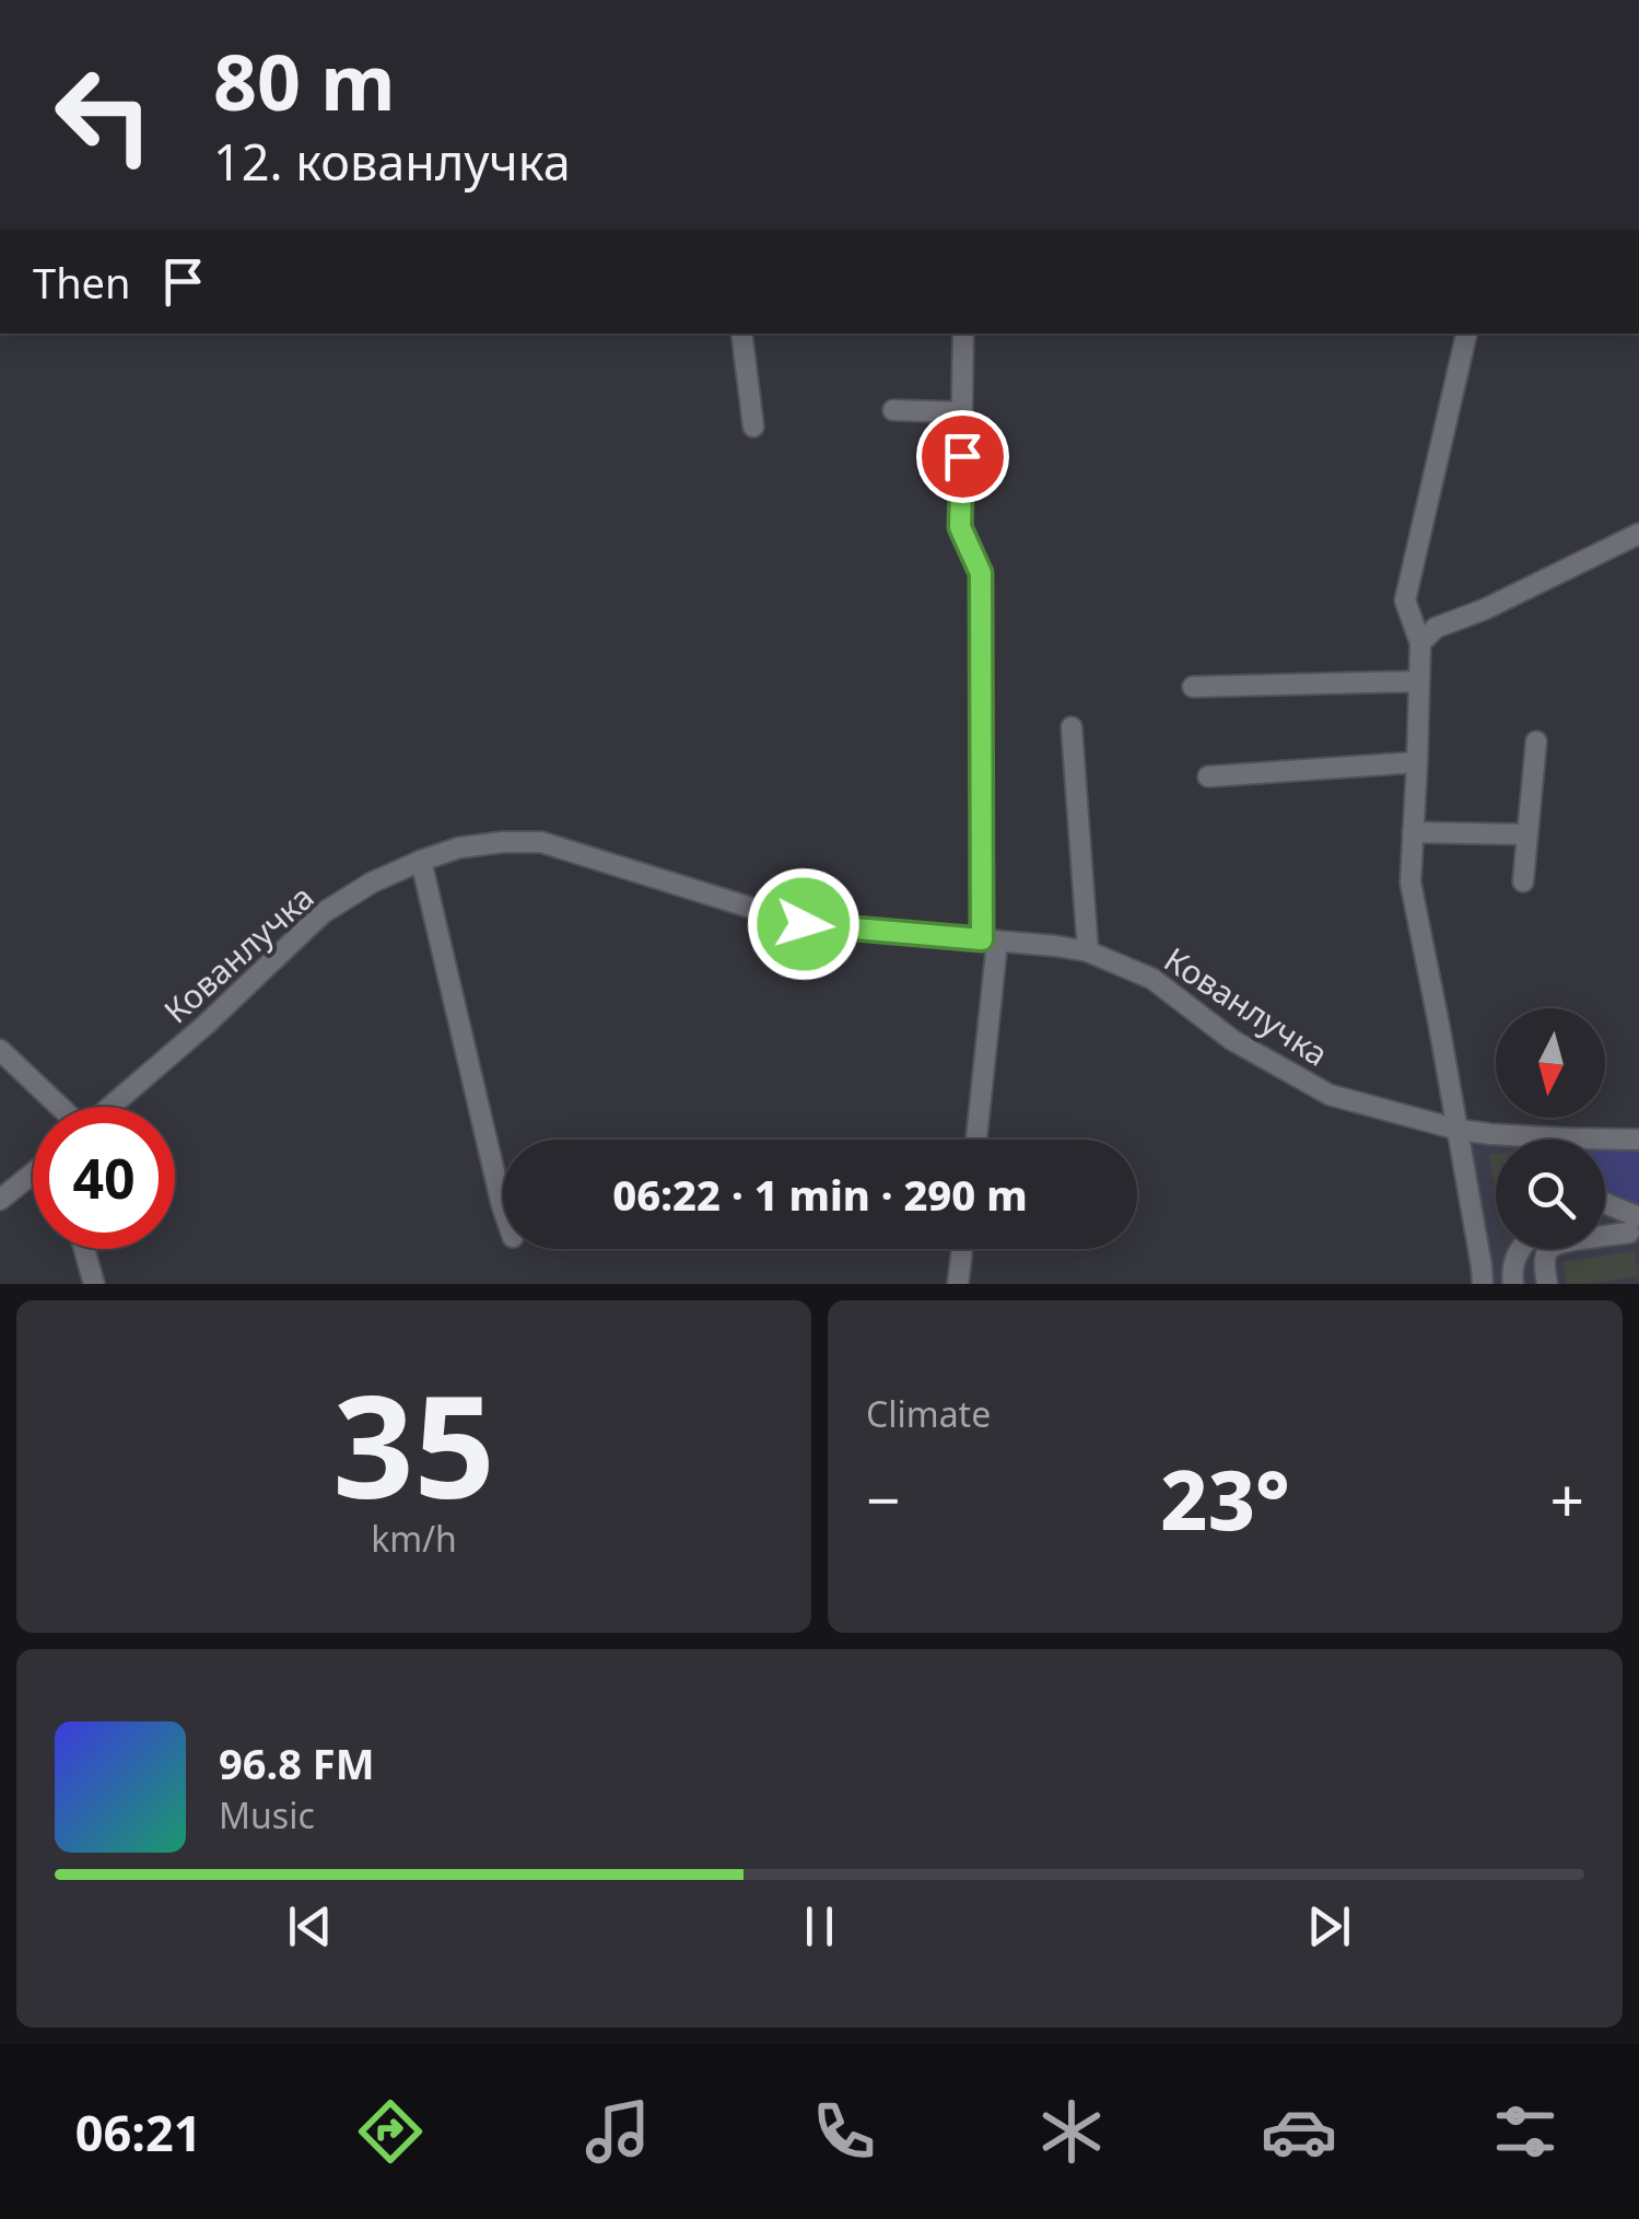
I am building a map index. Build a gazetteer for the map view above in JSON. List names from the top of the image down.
{
  "streets": {
    "street": ["Кованлучка"]
  },
  "north": "bottom",
  "page": {
    "turn": ["80 m", "12. кованлучка"],
    "then": "Then",
    "limit": "40",
    "trip": "06:22 · 1 min · 290 m",
    "tile": [
      ["35", "km/h"],
      "Climate"
    ],
    "heat": ["−", "23°", "+"],
    "song": ["96.8 FM", "Music"],
    "tabs": "06:21"
  }
}
